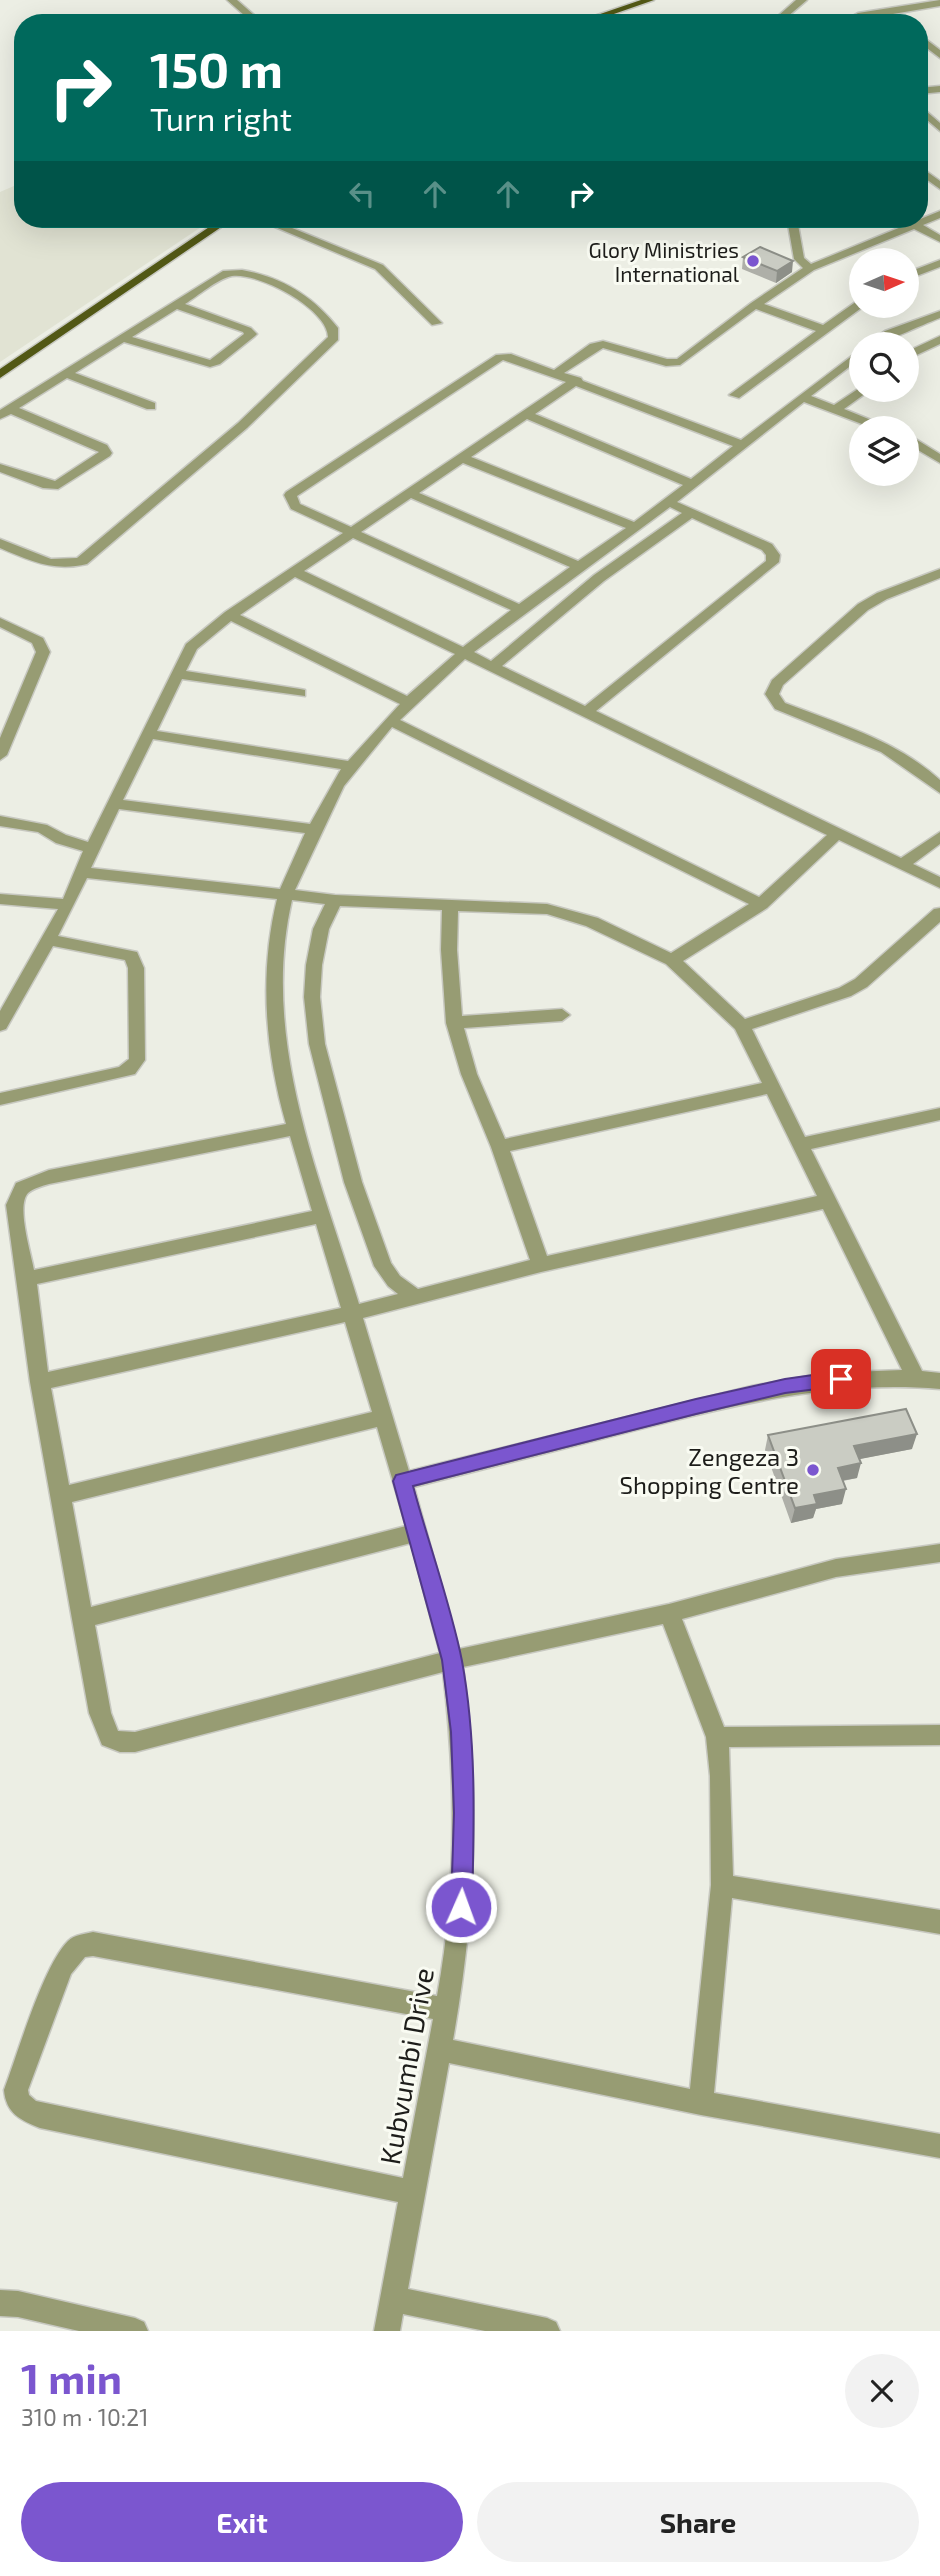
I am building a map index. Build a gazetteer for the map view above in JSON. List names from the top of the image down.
{
  "streets": {
    "street": ["Kubvumbi Drive"]
  },
  "places": ["Glory Ministries International", "Zengeza 3 Shopping Centre"],
  "north": "right",
  "page": {
    "turn": ["150 m", "Turn right"],
    "heading": ["1 min", "310 m · 10:21"],
    "buttons": ["Exit", "Share"]
  }
}
